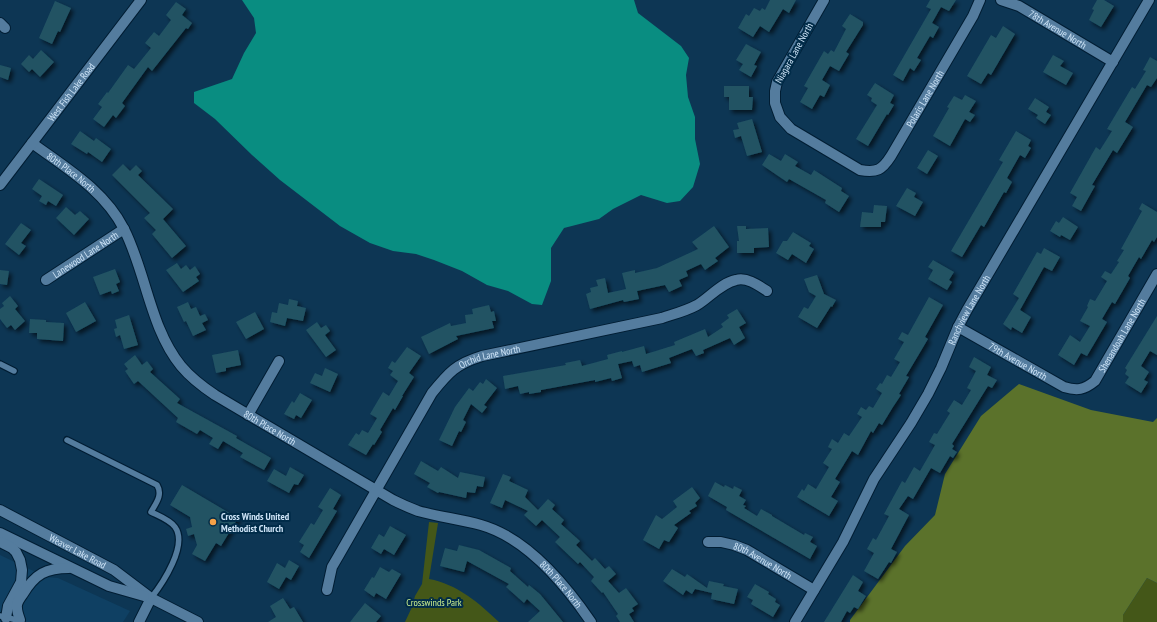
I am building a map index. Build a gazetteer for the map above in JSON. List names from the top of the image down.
{
  "streets": {
    "street": [
      "78th Avenue North",
      "Niagara Lane North",
      "West Fish Lake Road",
      "Polaris Lane North",
      "80th Place North",
      "Lanewood Lane North",
      "Ranchview Lane North",
      "Shenandoah Lane North",
      "Orchid Lane North",
      "79th Avenue North",
      "Weaver Lake Road",
      "80th Avenue North"
    ]
  },
  "crossings": [
    ["78th Avenue North", "Ranchview Lane North"],
    ["Niagara Lane North", "Polaris Lane North"],
    ["West Fish Lake Road", "80th Place North"],
    ["80th Place North", "Lanewood Lane North"],
    ["80th Place North", "Orchid Lane North"],
    ["Ranchview Lane North", "79th Avenue North"],
    ["Ranchview Lane North", "80th Avenue North"],
    ["Shenandoah Lane North", "79th Avenue North"]
  ],
  "parks": ["Crosswinds Park"],
  "places": ["Cross Winds United Methodist Church"]
}
